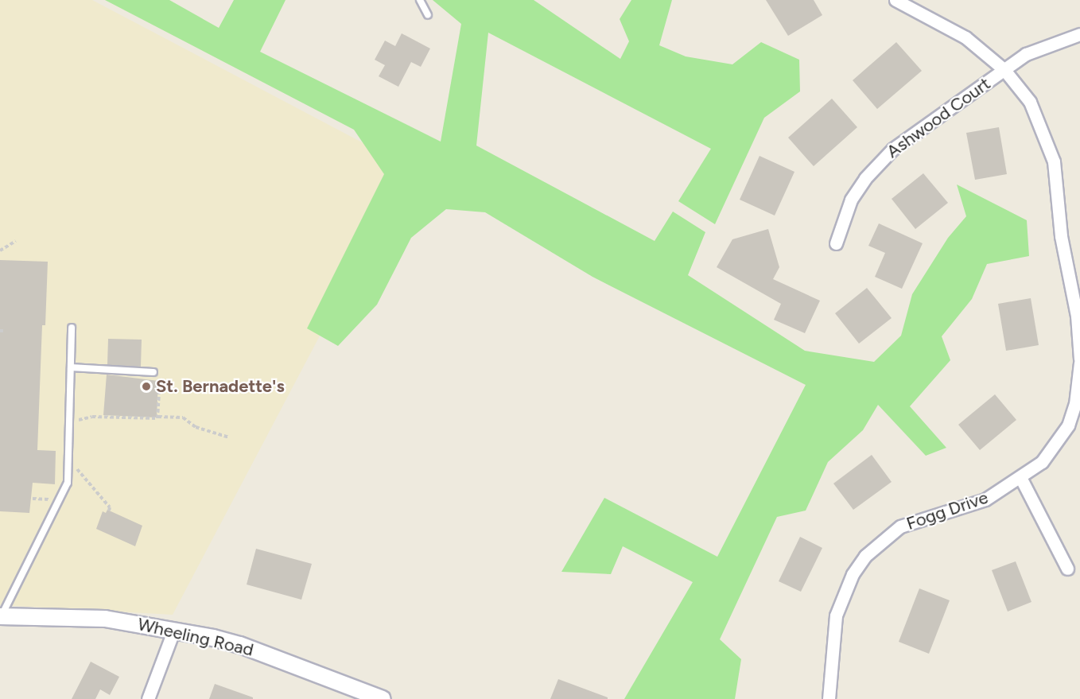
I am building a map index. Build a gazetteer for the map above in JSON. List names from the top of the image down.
{
  "streets": {
    "street": ["Ashwood Court", "Fogg Drive", "Wheeling Road"]
  },
  "places": ["St. Bernadette's"]
}
